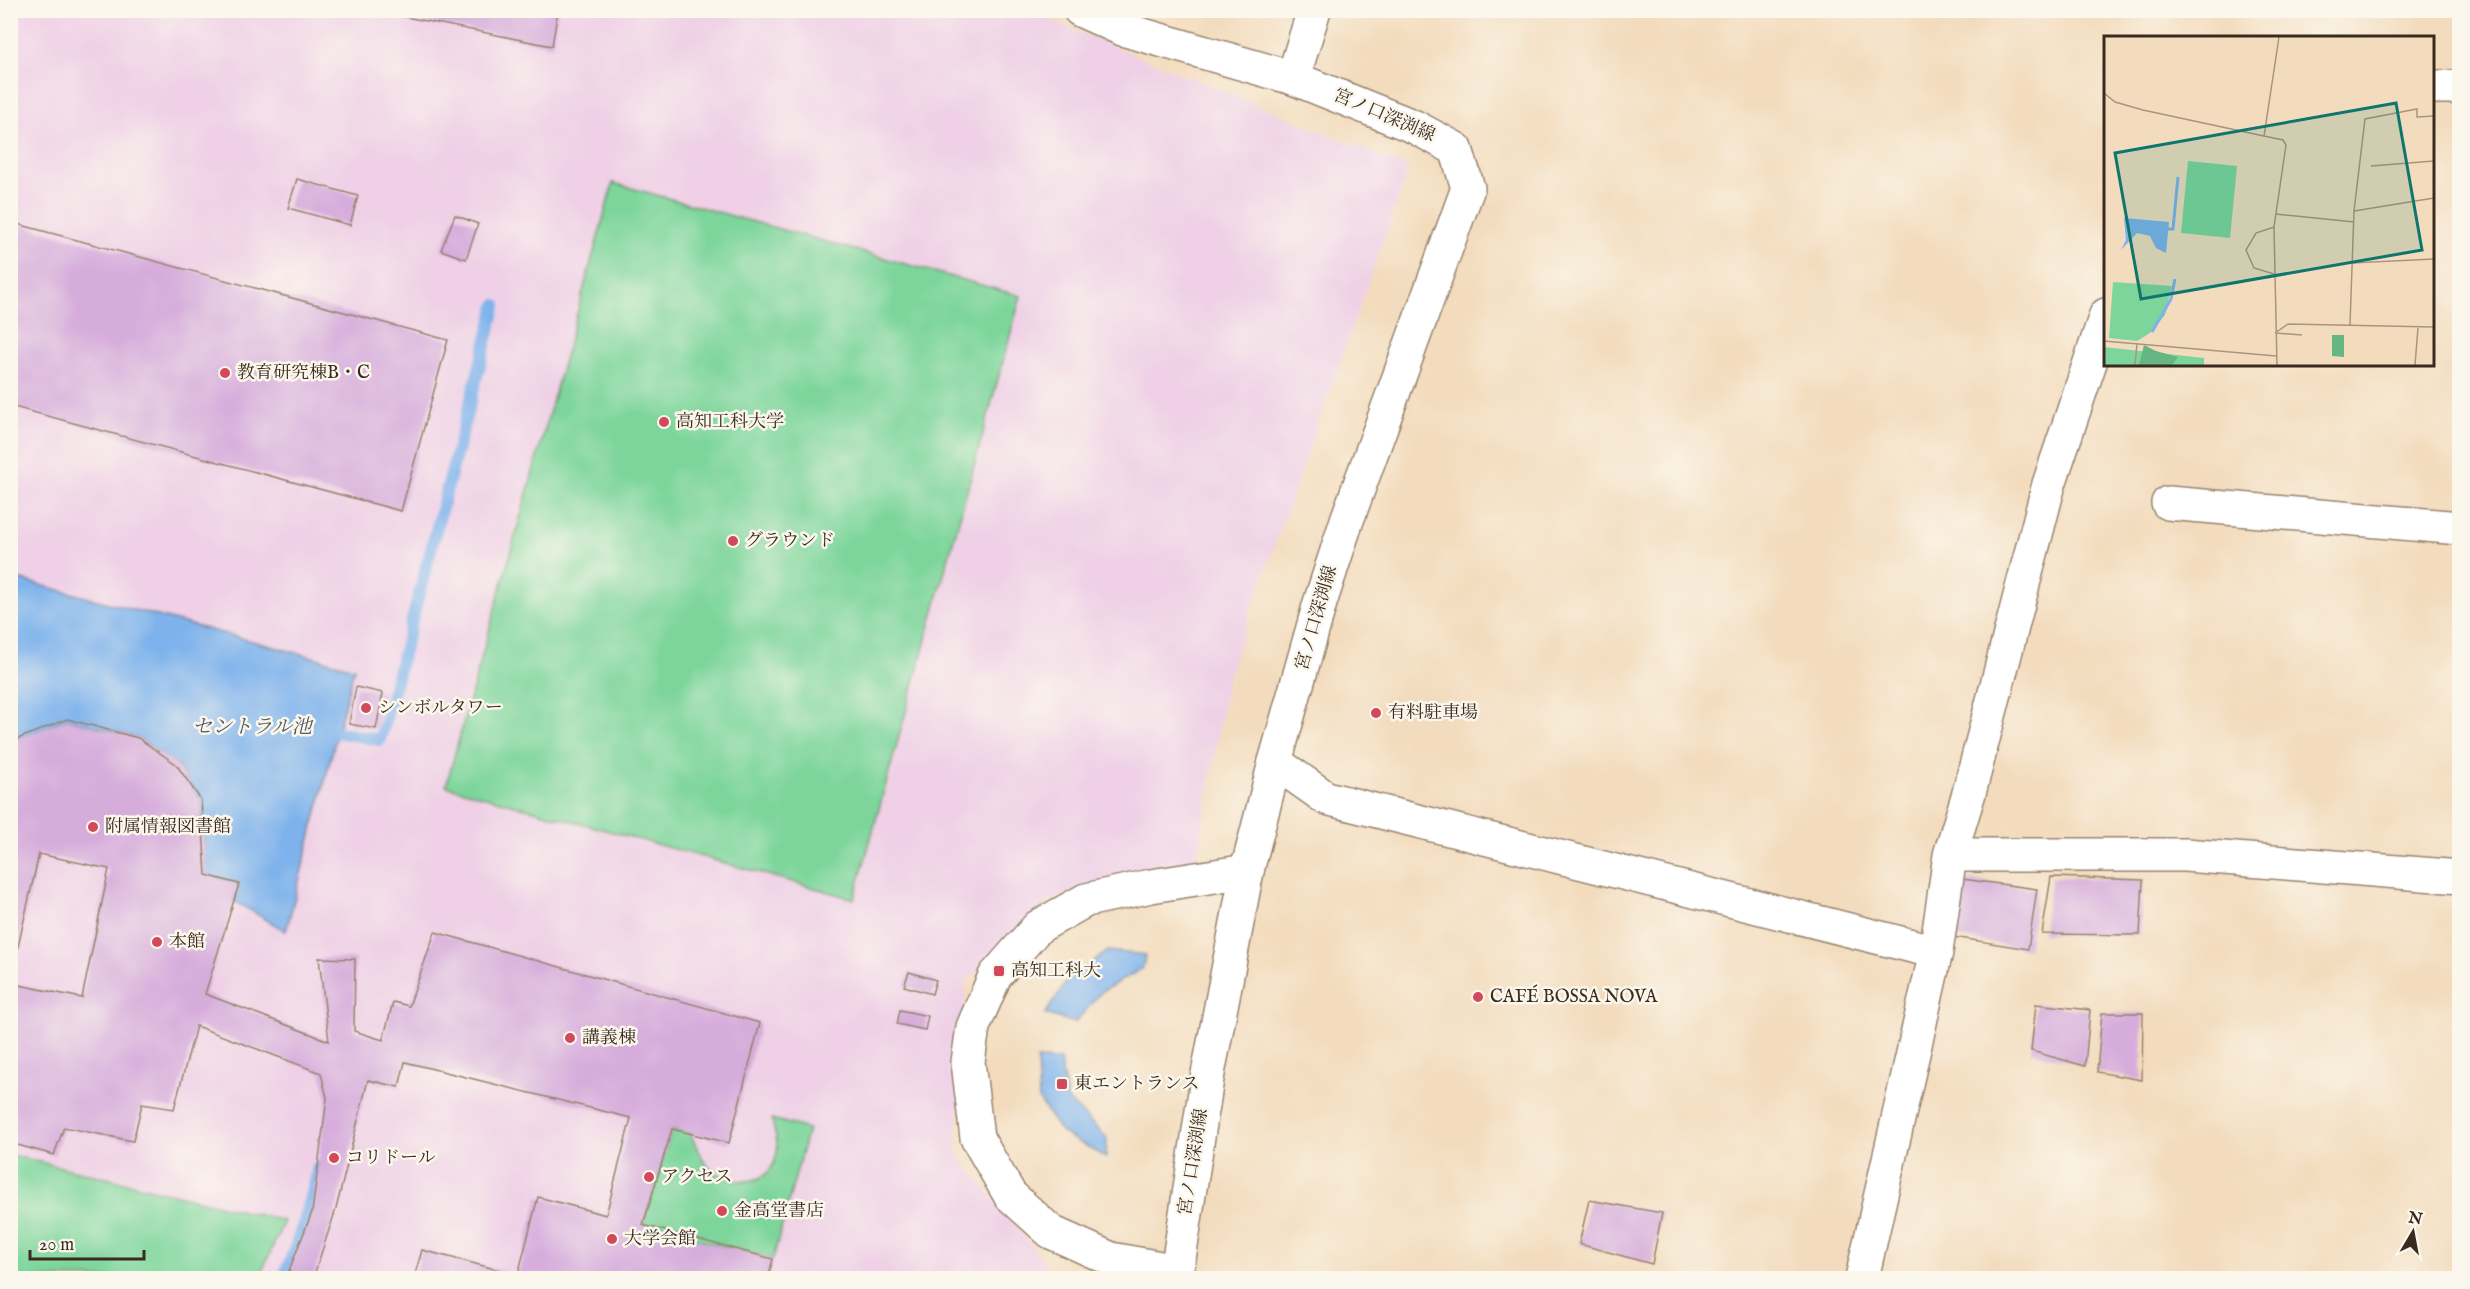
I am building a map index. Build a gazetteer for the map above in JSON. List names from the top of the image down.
{
  "streets": {
    "street": ["宮ノ口深渕線"]
  },
  "water": ["セントラル池"],
  "places": {
    "other": [
      "教育研究棟B・C",
      "高知工科大学",
      "グラウンド",
      "シンボルタワー",
      "有料駐車場",
      "附属情報図書館",
      "本館",
      "CAFÉ BOSSA NOVA",
      "講義棟",
      "コリドール",
      "アクセス",
      "金高堂書店",
      "大学会館"
    ],
    "transit": ["高知工科大", "東エントランス"]
  },
  "scale_bar": "20 m",
  "north": "top"
}
